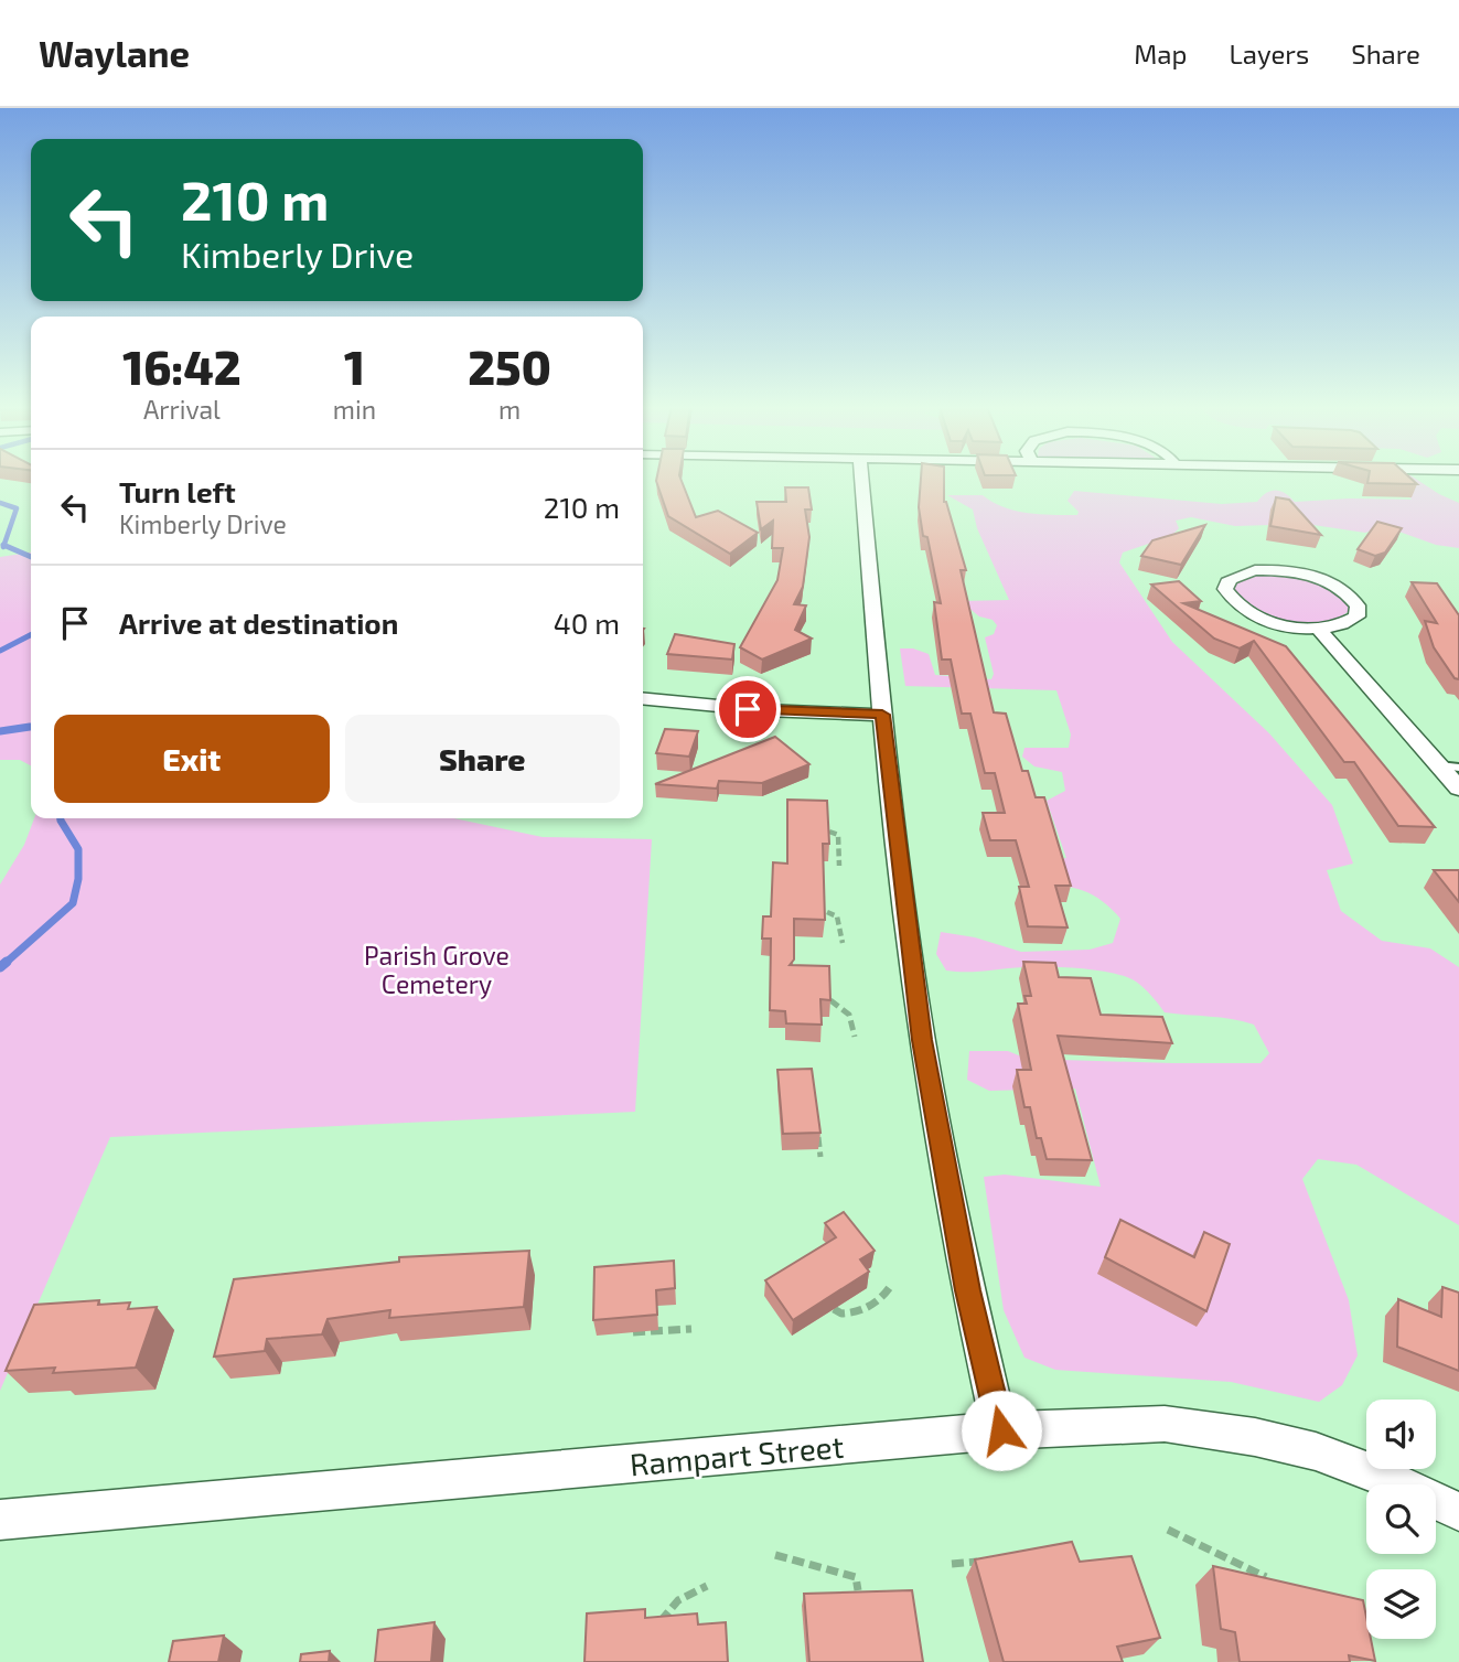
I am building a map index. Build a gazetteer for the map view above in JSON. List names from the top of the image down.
{
  "streets": {
    "street": ["Rampart Street"]
  },
  "parks": ["Parish Grove Cemetery"],
  "page": {
    "header": "Waylane",
    "nav": ["Map", "Layers", "Share"],
    "turn": ["210 m", "Kimberly Drive"],
    "eta": [
      "16:42",
      "Arrival",
      "1",
      "min",
      "250",
      "m"
    ],
    "list": [
      {
        "name": "Turn left",
        "note": "Kimberly Drive",
        "value": "210 m"
      },
      {
        "name": "Arrive at destination",
        "value": "40 m"
      }
    ],
    "buttons": ["Exit", "Share"]
  }
}
